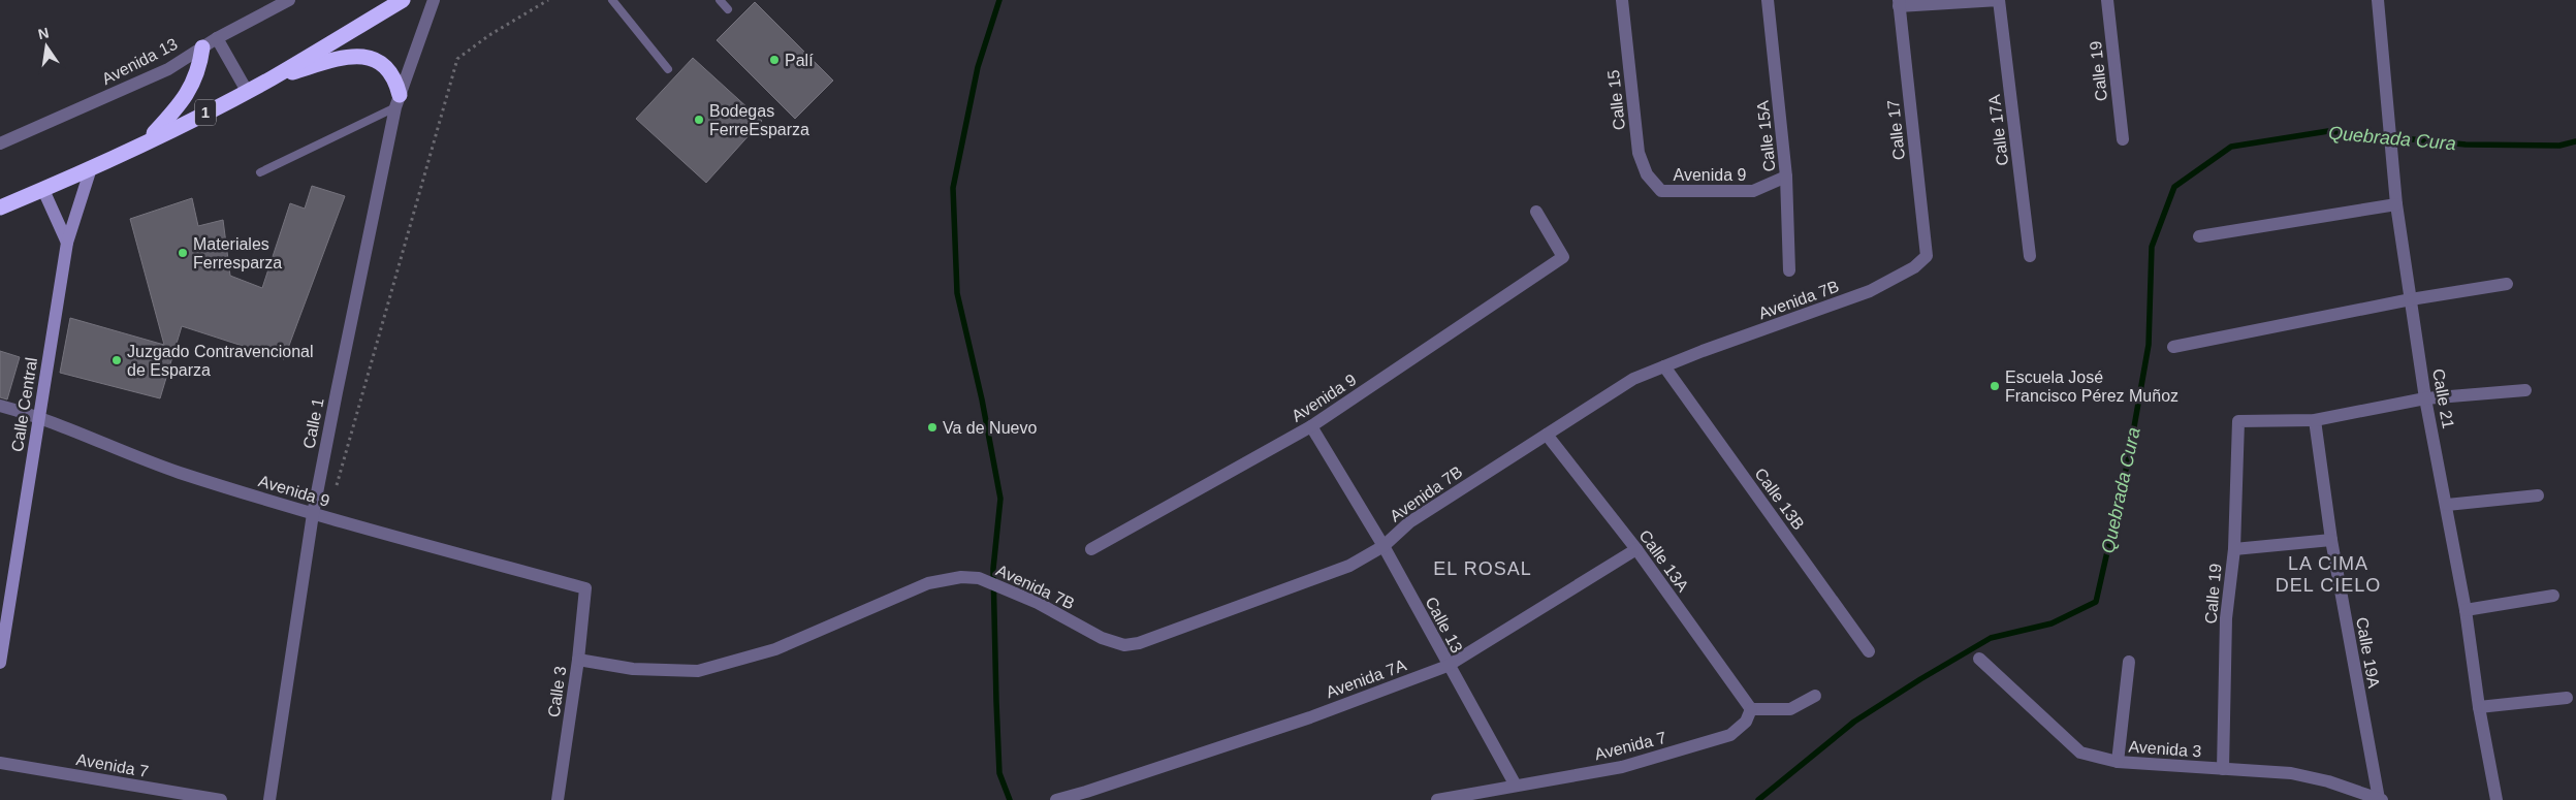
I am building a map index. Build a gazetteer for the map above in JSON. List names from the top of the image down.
{
  "streets": {
    "highway": ["1"],
    "street": [
      "Avenida 13",
      "Calle 19",
      "Calle 15",
      "Calle 17",
      "Calle 17A",
      "Calle 15A",
      "Avenida 9",
      "Avenida 7B",
      "Calle 21",
      "Calle Central",
      "Calle 1",
      "Calle 13B",
      "Calle 13A",
      "Calle 13",
      "Calle 19A",
      "Avenida 7A",
      "Calle 3",
      "Avenida 7",
      "Avenida 3"
    ]
  },
  "crossings": [
    ["Calle 19", "Calle 19A"],
    ["Calle 19", "Avenida 3"],
    ["Calle 15", "Avenida 9"],
    ["1", "Calle Central"],
    ["Calle 17", "Avenida 7B"],
    ["Calle 15A", "Avenida 9"],
    ["Avenida 9", "Calle Central"],
    ["Avenida 9", "Calle 1"],
    ["Avenida 9", "Calle 13"],
    ["Avenida 9", "Calle 3"],
    ["Avenida 7B", "Calle 13B"],
    ["Avenida 7B", "Calle 13A"],
    ["Avenida 7B", "Calle 13"],
    ["Avenida 7B", "Calle 3"],
    ["Calle 13A", "Avenida 7A"],
    ["Calle 13A", "Avenida 7"],
    ["Calle 13", "Avenida 7A"],
    ["Calle 13", "Avenida 7"],
    ["Calle 19A", "Avenida 3"]
  ],
  "districts": ["LA CIMA DEL CIELO", "EL ROSAL"],
  "water": ["Quebrada Cura"],
  "places": [
    "Palí",
    "Bodegas FerreEsparza",
    "Materiales Ferresparza",
    "Juzgado Contravencional de Esparza",
    "Escuela José Francisco Pérez Muñoz",
    "Va de Nuevo"
  ],
  "north": "top"
}
